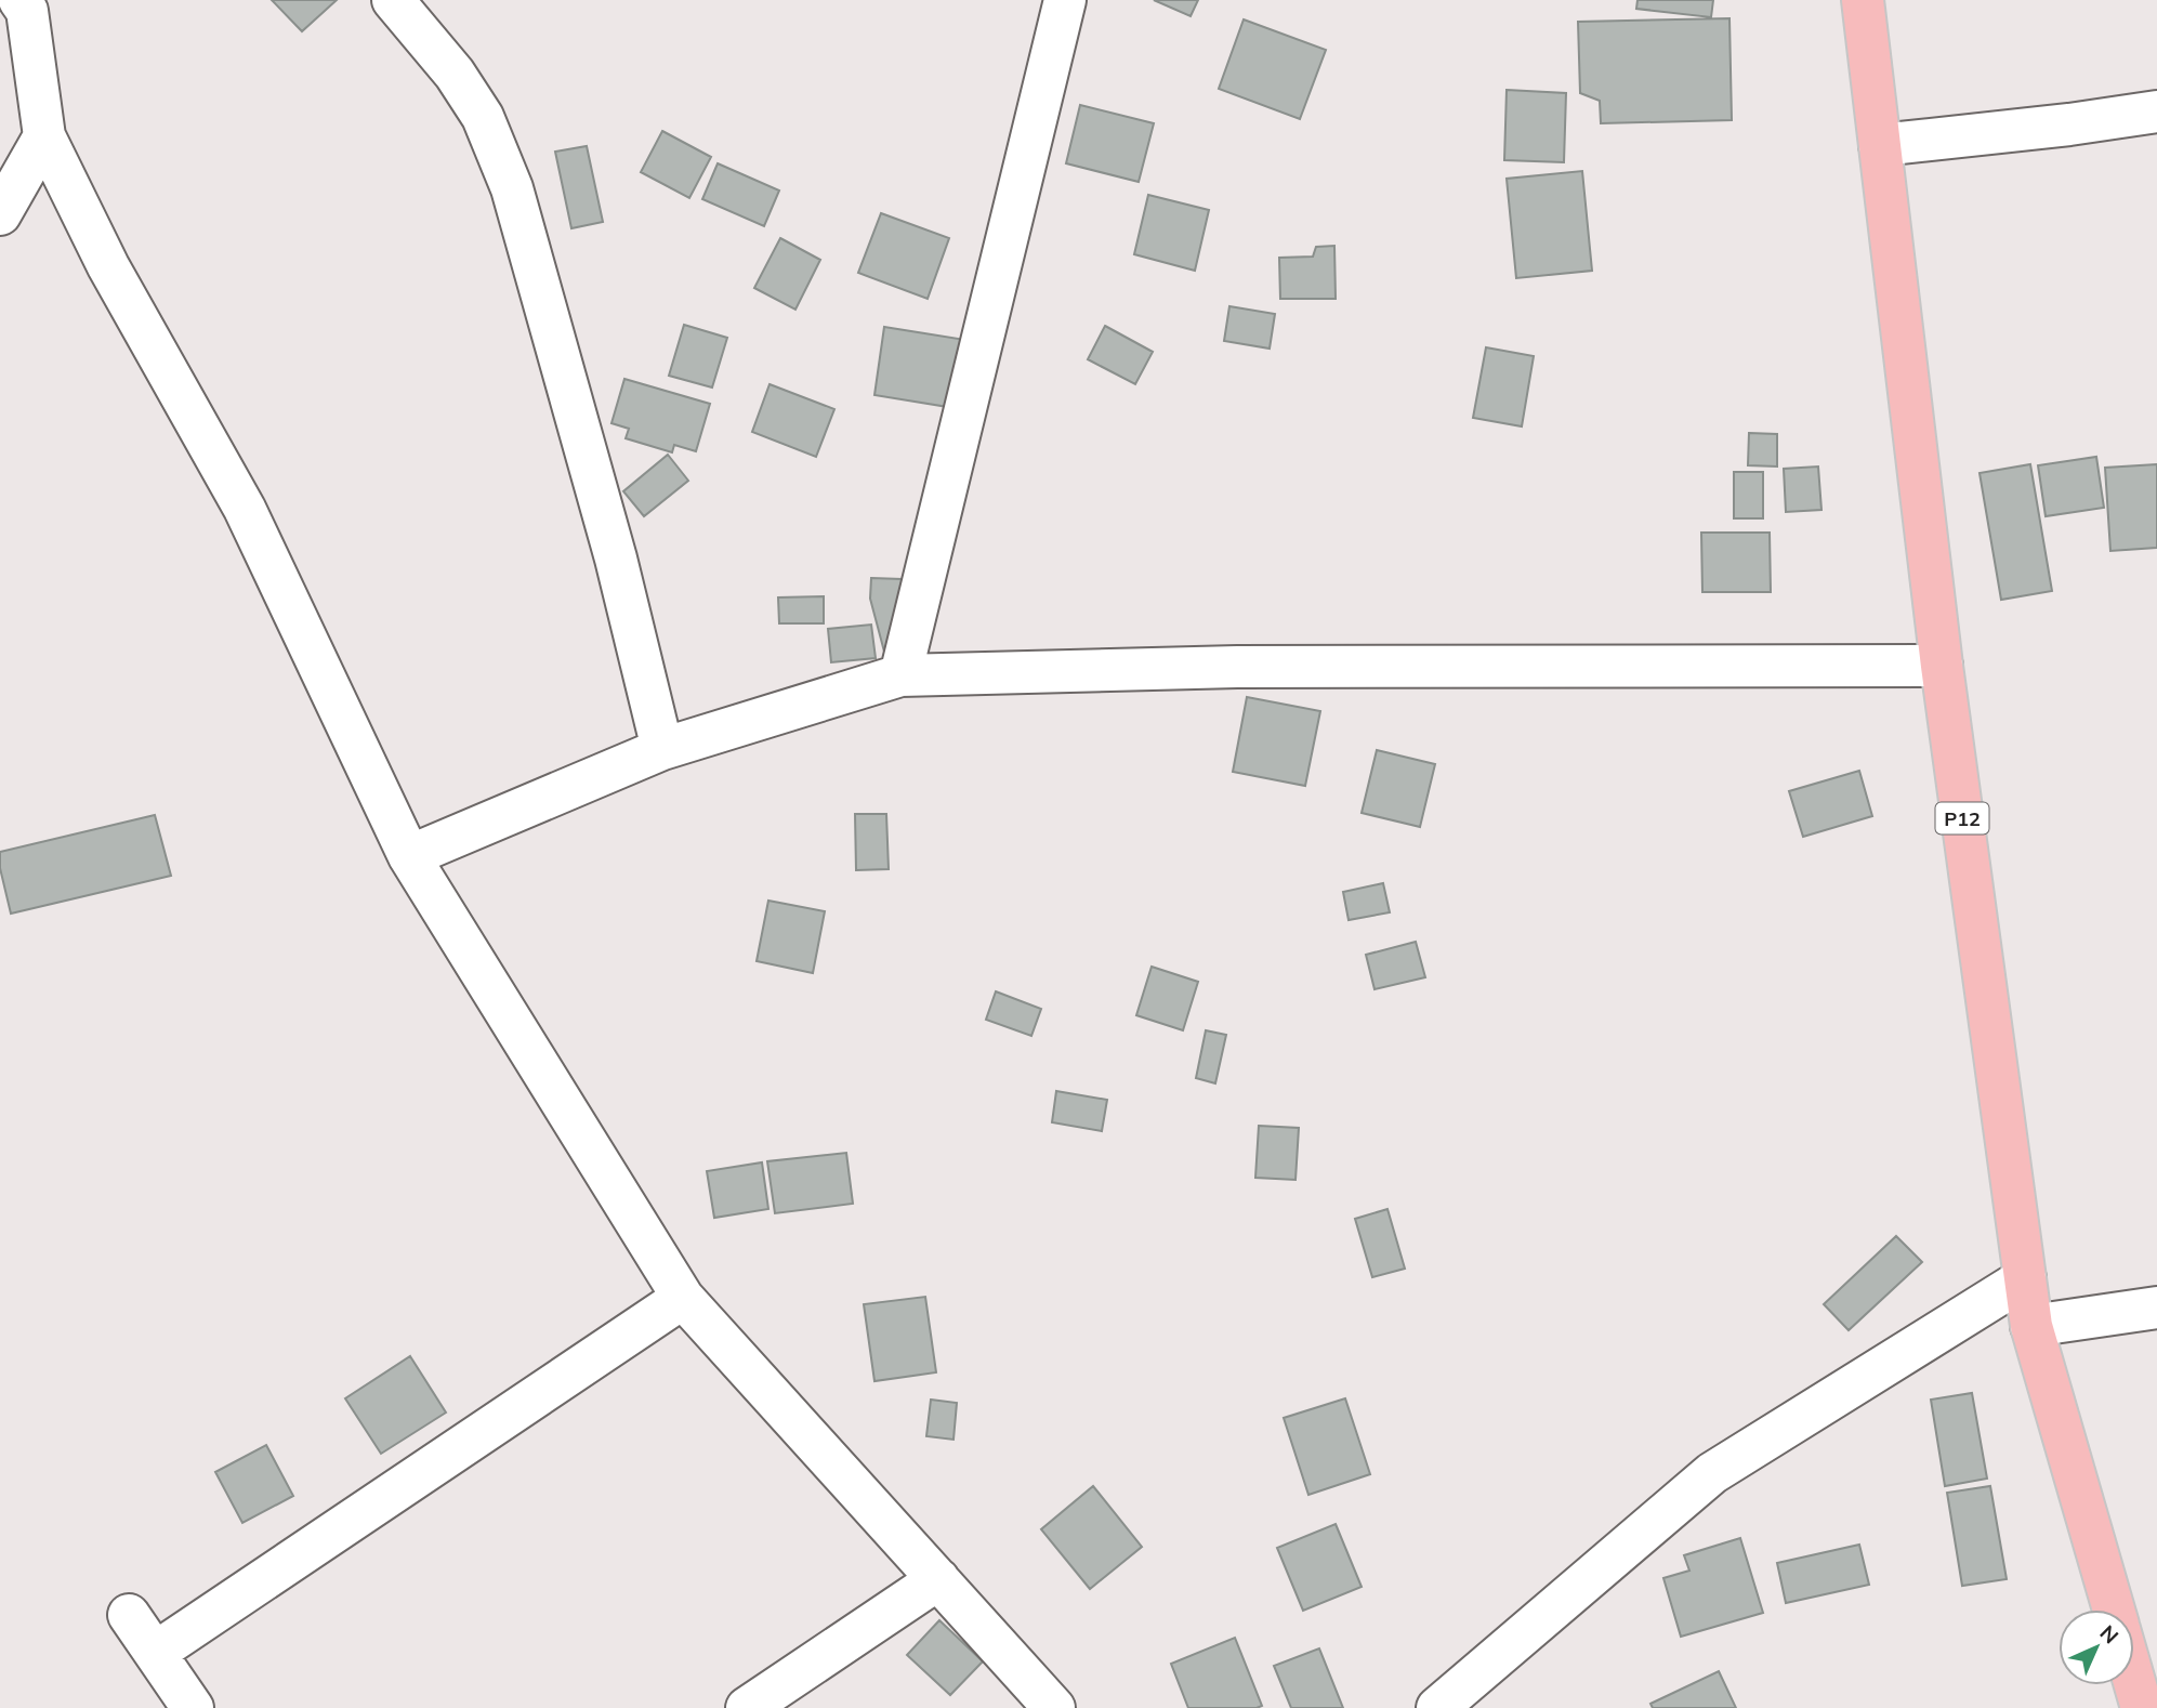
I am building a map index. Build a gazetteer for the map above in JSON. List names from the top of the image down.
{
  "streets": {
    "main road": ["P12"]
  },
  "north": "top right"
}
